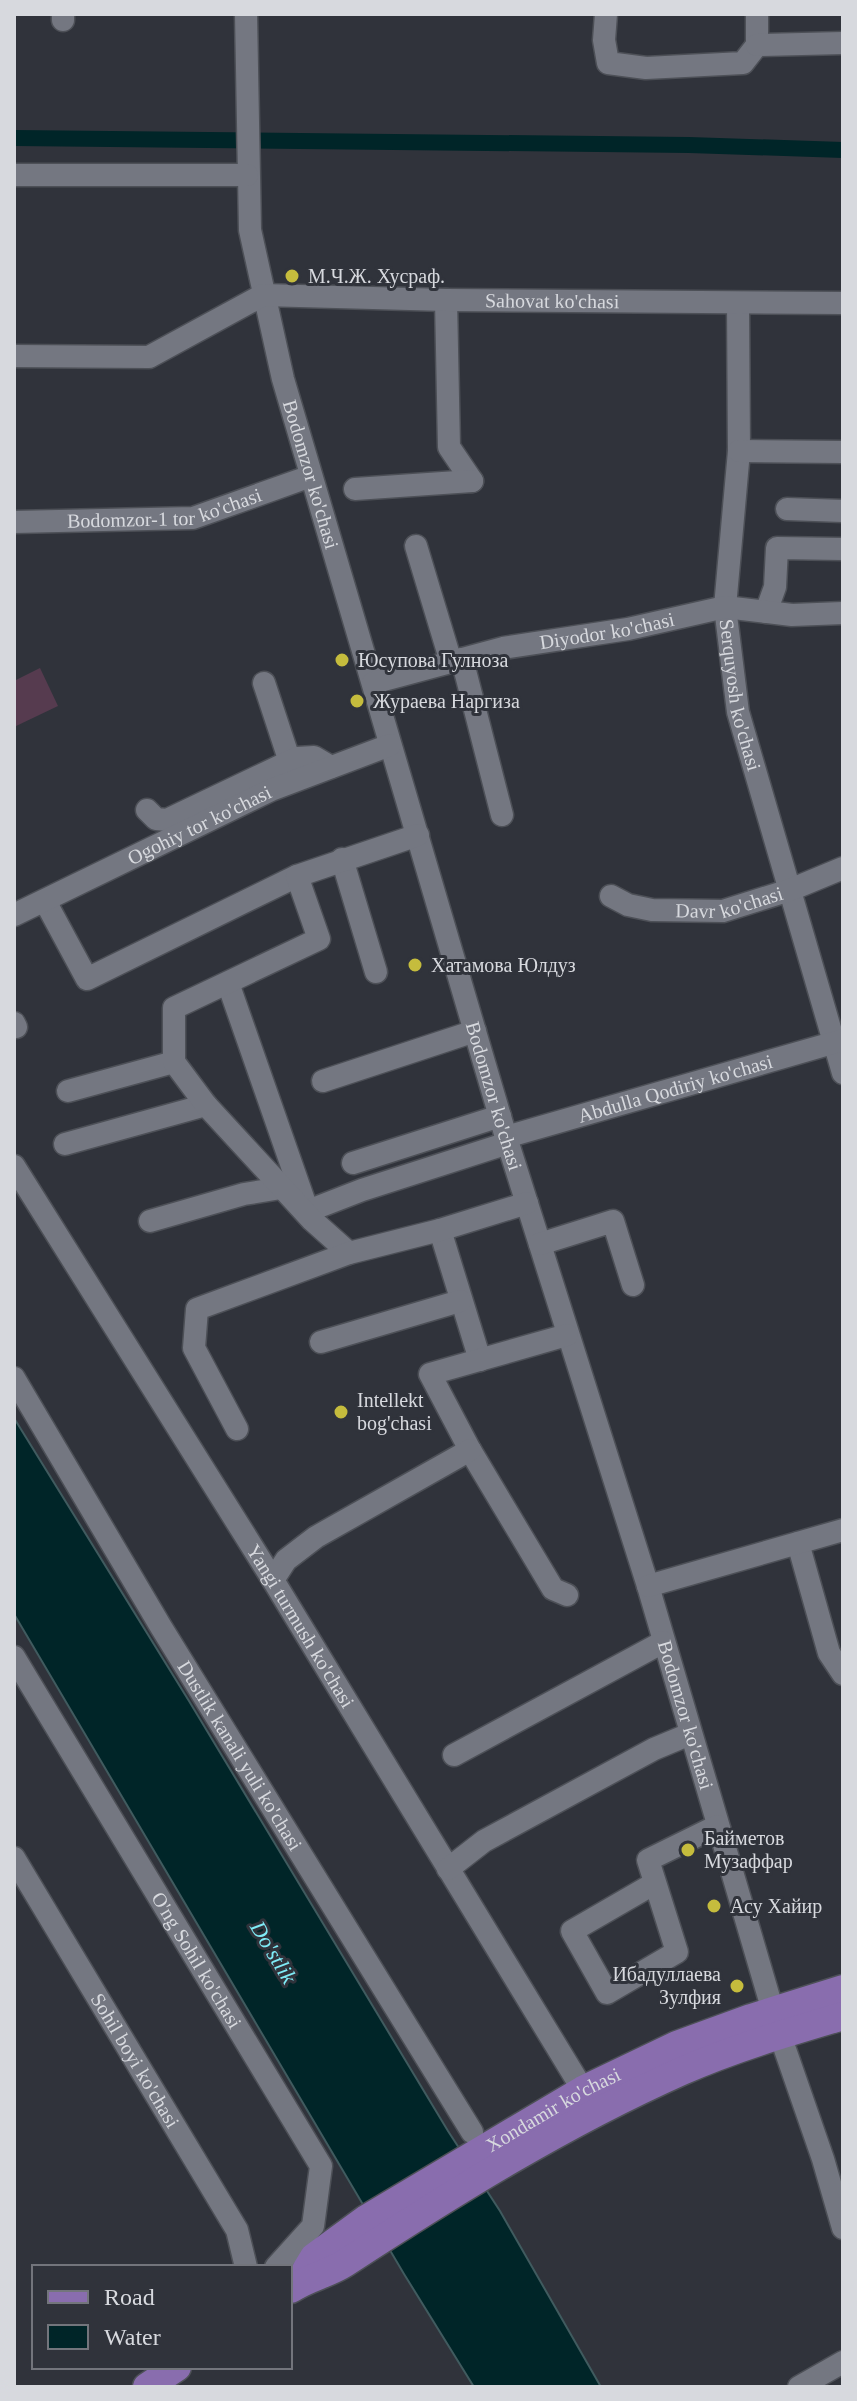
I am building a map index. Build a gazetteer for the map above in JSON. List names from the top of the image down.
{
  "streets": {
    "main road": ["Xondamir ko'chasi"],
    "street": [
      "Sahovat ko'chasi",
      "Bodomzor ko'chasi",
      "Bodomzor-1 tor ko'chasi",
      "Diyodor ko'chasi",
      "Serquyosh ko'chasi",
      "Ogohiy tor ko'chasi",
      "Davr ko'chasi",
      "Abdulla Qodiriy ko'chasi",
      "Yangi turmush ko'chasi",
      "Dustlik kanali yuli ko'chasi",
      "O'ng Sohil ko'chasi",
      "Sohil boyi ko'chasi"
    ]
  },
  "crossings": [
    ["Sahovat ko'chasi", "Bodomzor ko'chasi"],
    ["Sahovat ko'chasi", "Serquyosh ko'chasi"],
    ["Bodomzor ko'chasi", "Bodomzor-1 tor ko'chasi"],
    ["Bodomzor ko'chasi", "Diyodor ko'chasi"],
    ["Bodomzor ko'chasi", "Ogohiy tor ko'chasi"],
    ["Bodomzor ko'chasi", "Abdulla Qodiriy ko'chasi"],
    ["Bodomzor ko'chasi", "Xondamir ko'chasi"],
    ["Diyodor ko'chasi", "Serquyosh ko'chasi"],
    ["Serquyosh ko'chasi", "Davr ko'chasi"],
    ["Serquyosh ko'chasi", "Abdulla Qodiriy ko'chasi"],
    ["Yangi turmush ko'chasi", "Xondamir ko'chasi"],
    ["Dustlik kanali yuli ko'chasi", "Xondamir ko'chasi"]
  ],
  "water": ["Do'stlik"],
  "places": [
    "М.Ч.Ж. Хусраф.",
    "Юсупова Гулноза",
    "Жураева Наргиза",
    "Хатамова Юлдуз",
    "Intellekt bog'chasi",
    "Байметов Музаффар",
    "Асу Хайир",
    "Ибадуллаева Зулфия"
  ],
  "legend": ["Road", "Water"]
}
